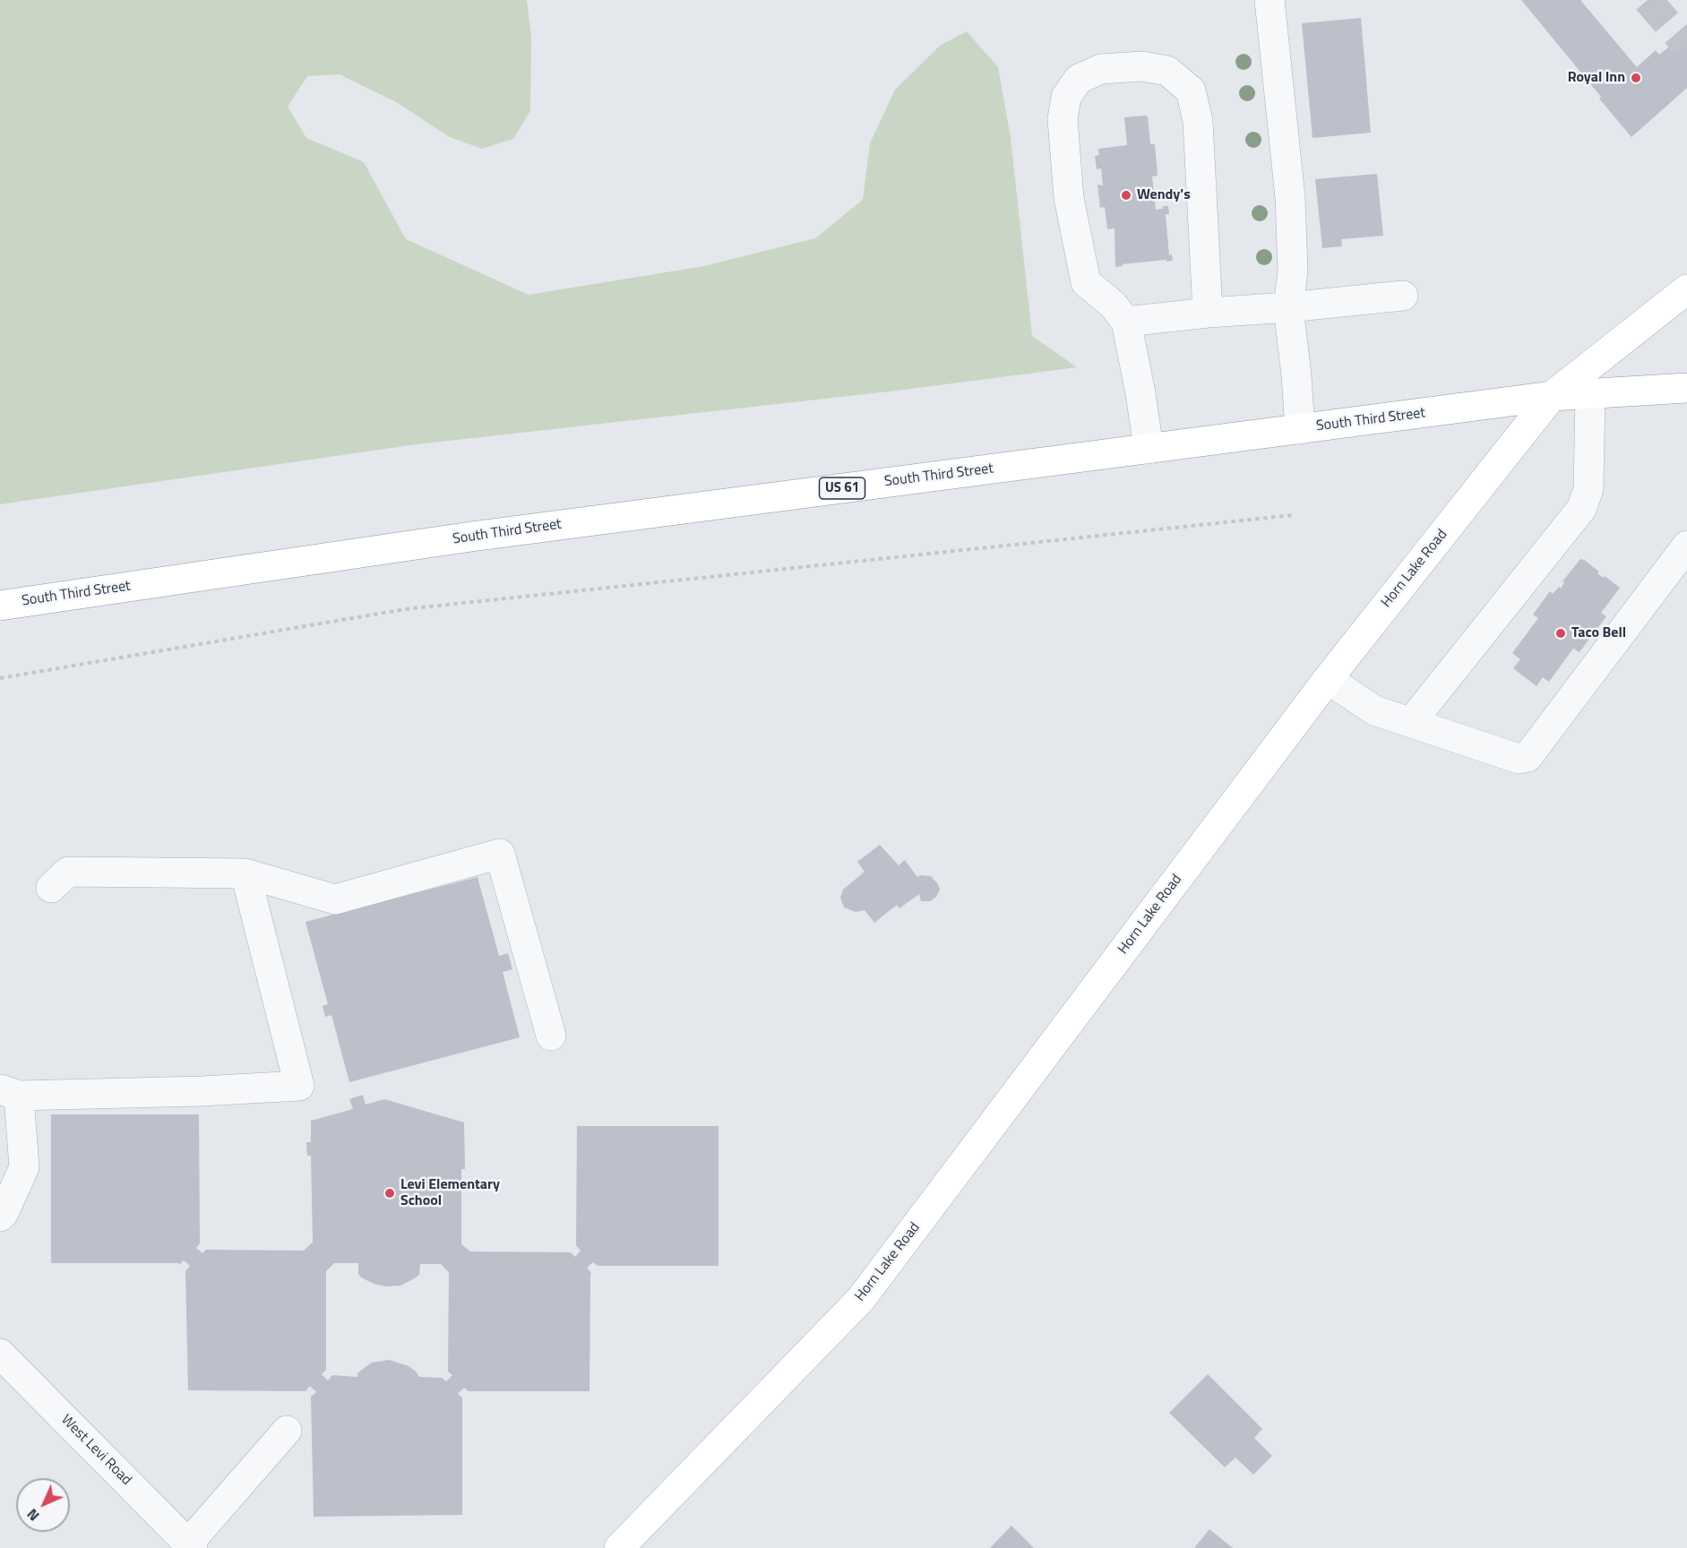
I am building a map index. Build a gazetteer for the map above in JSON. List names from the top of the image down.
{
  "streets": {
    "main road": ["South Third Street", "US 61", "Horn Lake Road"],
    "street": ["West Levi Road"]
  },
  "crossings": [
    ["South Third Street", "Horn Lake Road"]
  ],
  "places": [
    "Royal Inn",
    "Wendy's",
    "Taco Bell",
    "Levi Elementary School"
  ],
  "north": "bottom left"
}
